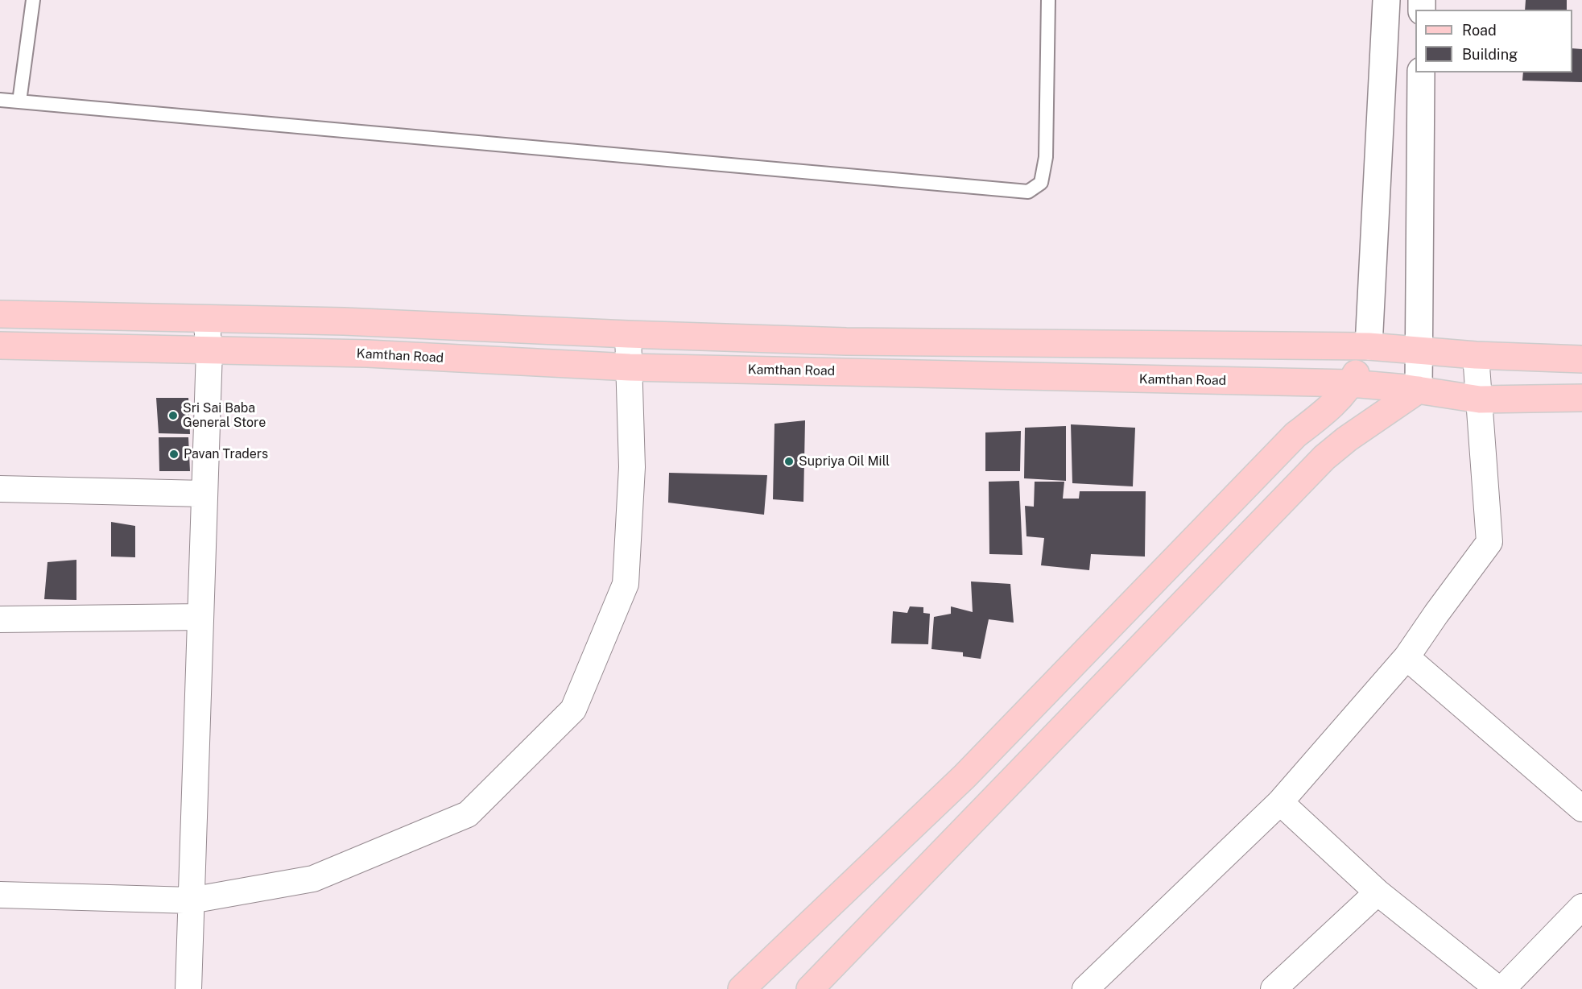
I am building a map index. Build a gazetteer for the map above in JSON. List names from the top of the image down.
{
  "streets": {
    "main road": ["Kamthan Road"]
  },
  "places": ["Sri Sai Baba General Store", "Pavan Traders", "Supriya Oil Mill"],
  "legend": ["Road", "Building"]
}
